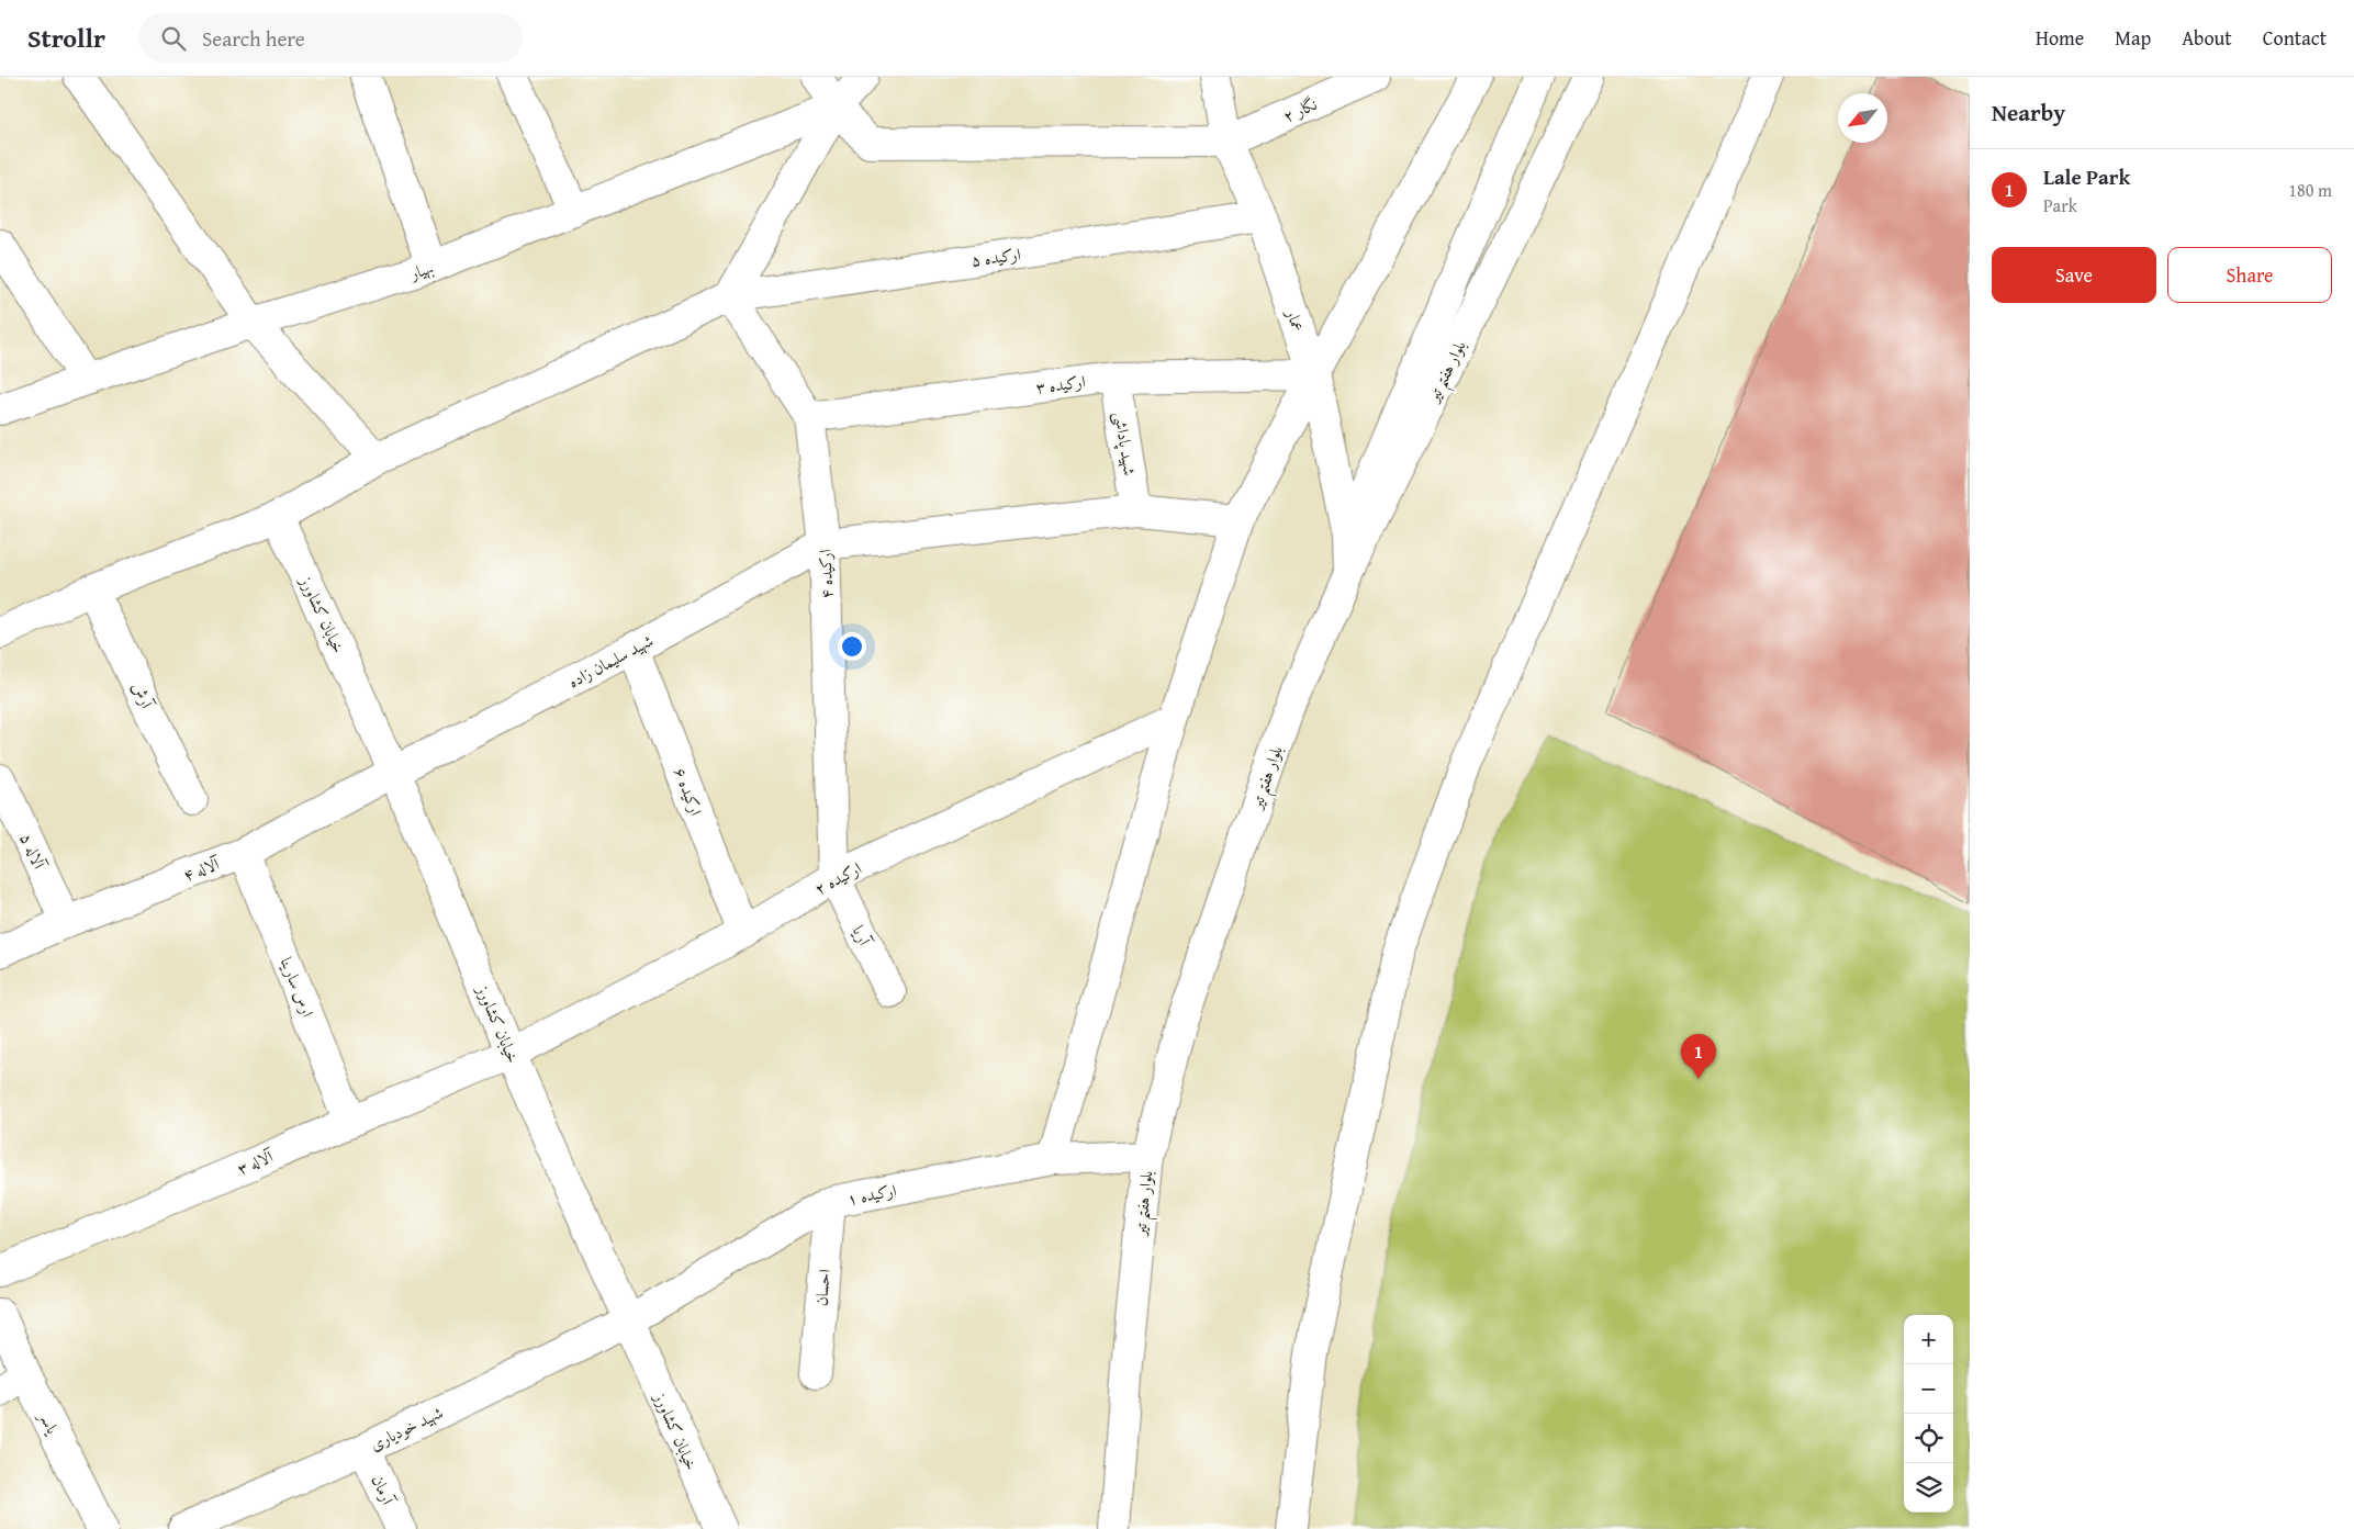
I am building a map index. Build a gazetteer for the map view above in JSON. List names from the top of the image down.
{
  "streets": {
    "street": [
      "نگار ۲",
      "ارکیده ۵",
      "بهیار",
      "عمار",
      "بلوار هفتم تیر",
      "ارکیده ۳",
      "شهید پاداشی",
      "ارکیده ۴",
      "خیابان کشاورز",
      "شهید سلیمان زاده",
      "آرش",
      "ارکیده ۶",
      "آلاله ۵",
      "آلاله ۴",
      "ارکیده ۲",
      "آریا",
      "ارس سارینا",
      "آلاله ۳",
      "ارکیده ۱",
      "احسان",
      "یاسر",
      "شهید خودیاری",
      "آرمان"
    ]
  },
  "crossings": [
    ["نگار ۲", "عمار"],
    ["ارکیده ۵", "عمار"],
    ["ارکیده ۵", "ارکیده ۴"],
    ["ارکیده ۵", "خیابان کشاورز"],
    ["ارکیده ۵", "آرش"],
    ["عمار", "بلوار هفتم تیر"],
    ["عمار", "ارکیده ۳"],
    ["بلوار هفتم تیر", "ارکیده ۱"],
    ["ارکیده ۳", "شهید پاداشی"],
    ["ارکیده ۳", "ارکیده ۴"],
    ["ارکیده ۴", "شهید سلیمان زاده"],
    ["ارکیده ۴", "ارکیده ۲"],
    ["ارکیده ۴", "آریا"],
    ["خیابان کشاورز", "شهید سلیمان زاده"],
    ["خیابان کشاورز", "آلاله ۴"],
    ["خیابان کشاورز", "ارکیده ۲"],
    ["خیابان کشاورز", "آلاله ۳"],
    ["خیابان کشاورز", "ارکیده ۱"],
    ["خیابان کشاورز", "شهید خودیاری"],
    ["شهید سلیمان زاده", "ارکیده ۶"],
    ["شهید سلیمان زاده", "آلاله ۴"],
    ["ارکیده ۶", "ارکیده ۲"],
    ["آلاله ۵", "آلاله ۴"],
    ["آلاله ۴", "ارس سارینا"],
    ["ارکیده ۲", "آریا"],
    ["ارکیده ۲", "آلاله ۳"],
    ["ارس سارینا", "آلاله ۳"],
    ["ارکیده ۱", "احسان"],
    ["ارکیده ۱", "شهید خودیاری"],
    ["شهید خودیاری", "آرمان"]
  ],
  "north": "bottom left",
  "page": {
    "header": "Strollr",
    "search": "Search here",
    "nav": [
      "Home",
      "Map",
      "About",
      "Contact"
    ],
    "heading": "Nearby",
    "list": [
      {
        "mark": "1",
        "name": "Lale Park",
        "note": "Park",
        "value": "180 m"
      }
    ],
    "buttons": ["Save", "Share"],
    "pins": "1",
    "map_buttons": ["+", "−"]
  }
}
